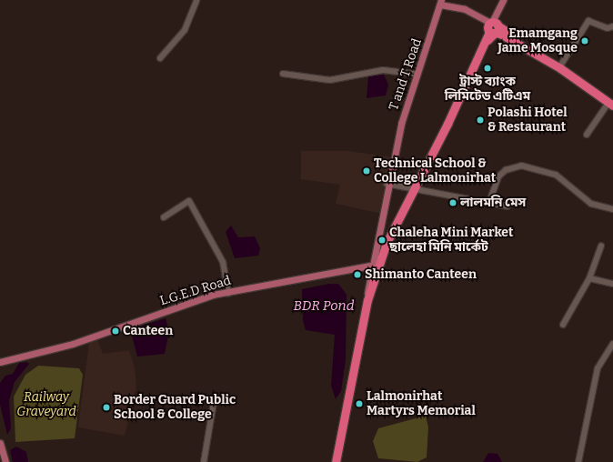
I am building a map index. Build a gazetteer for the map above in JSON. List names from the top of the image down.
{
  "streets": {
    "main road": ["T and T Road", "L.G.E.D Road"]
  },
  "crossings": [
    ["T and T Road", "L.G.E.D Road"]
  ],
  "water": ["BDR Pond"],
  "parks": ["Railway Graveyard"],
  "places": [
    "Emamgang Jame Mosque",
    "ট্রাস্ট ব্যাংক লিমিটেড এটিএম",
    "Polashi Hotel & Restaurant",
    "Technical School & College Lalmonirhat",
    "লালমনি মেস",
    "Chaleha Mini Market ছালেহা মিনি মার্কেট",
    "Shimanto Canteen",
    "Canteen",
    "Lalmonirhat Martyrs Memorial",
    "Border Guard Public School & College"
  ]
}
